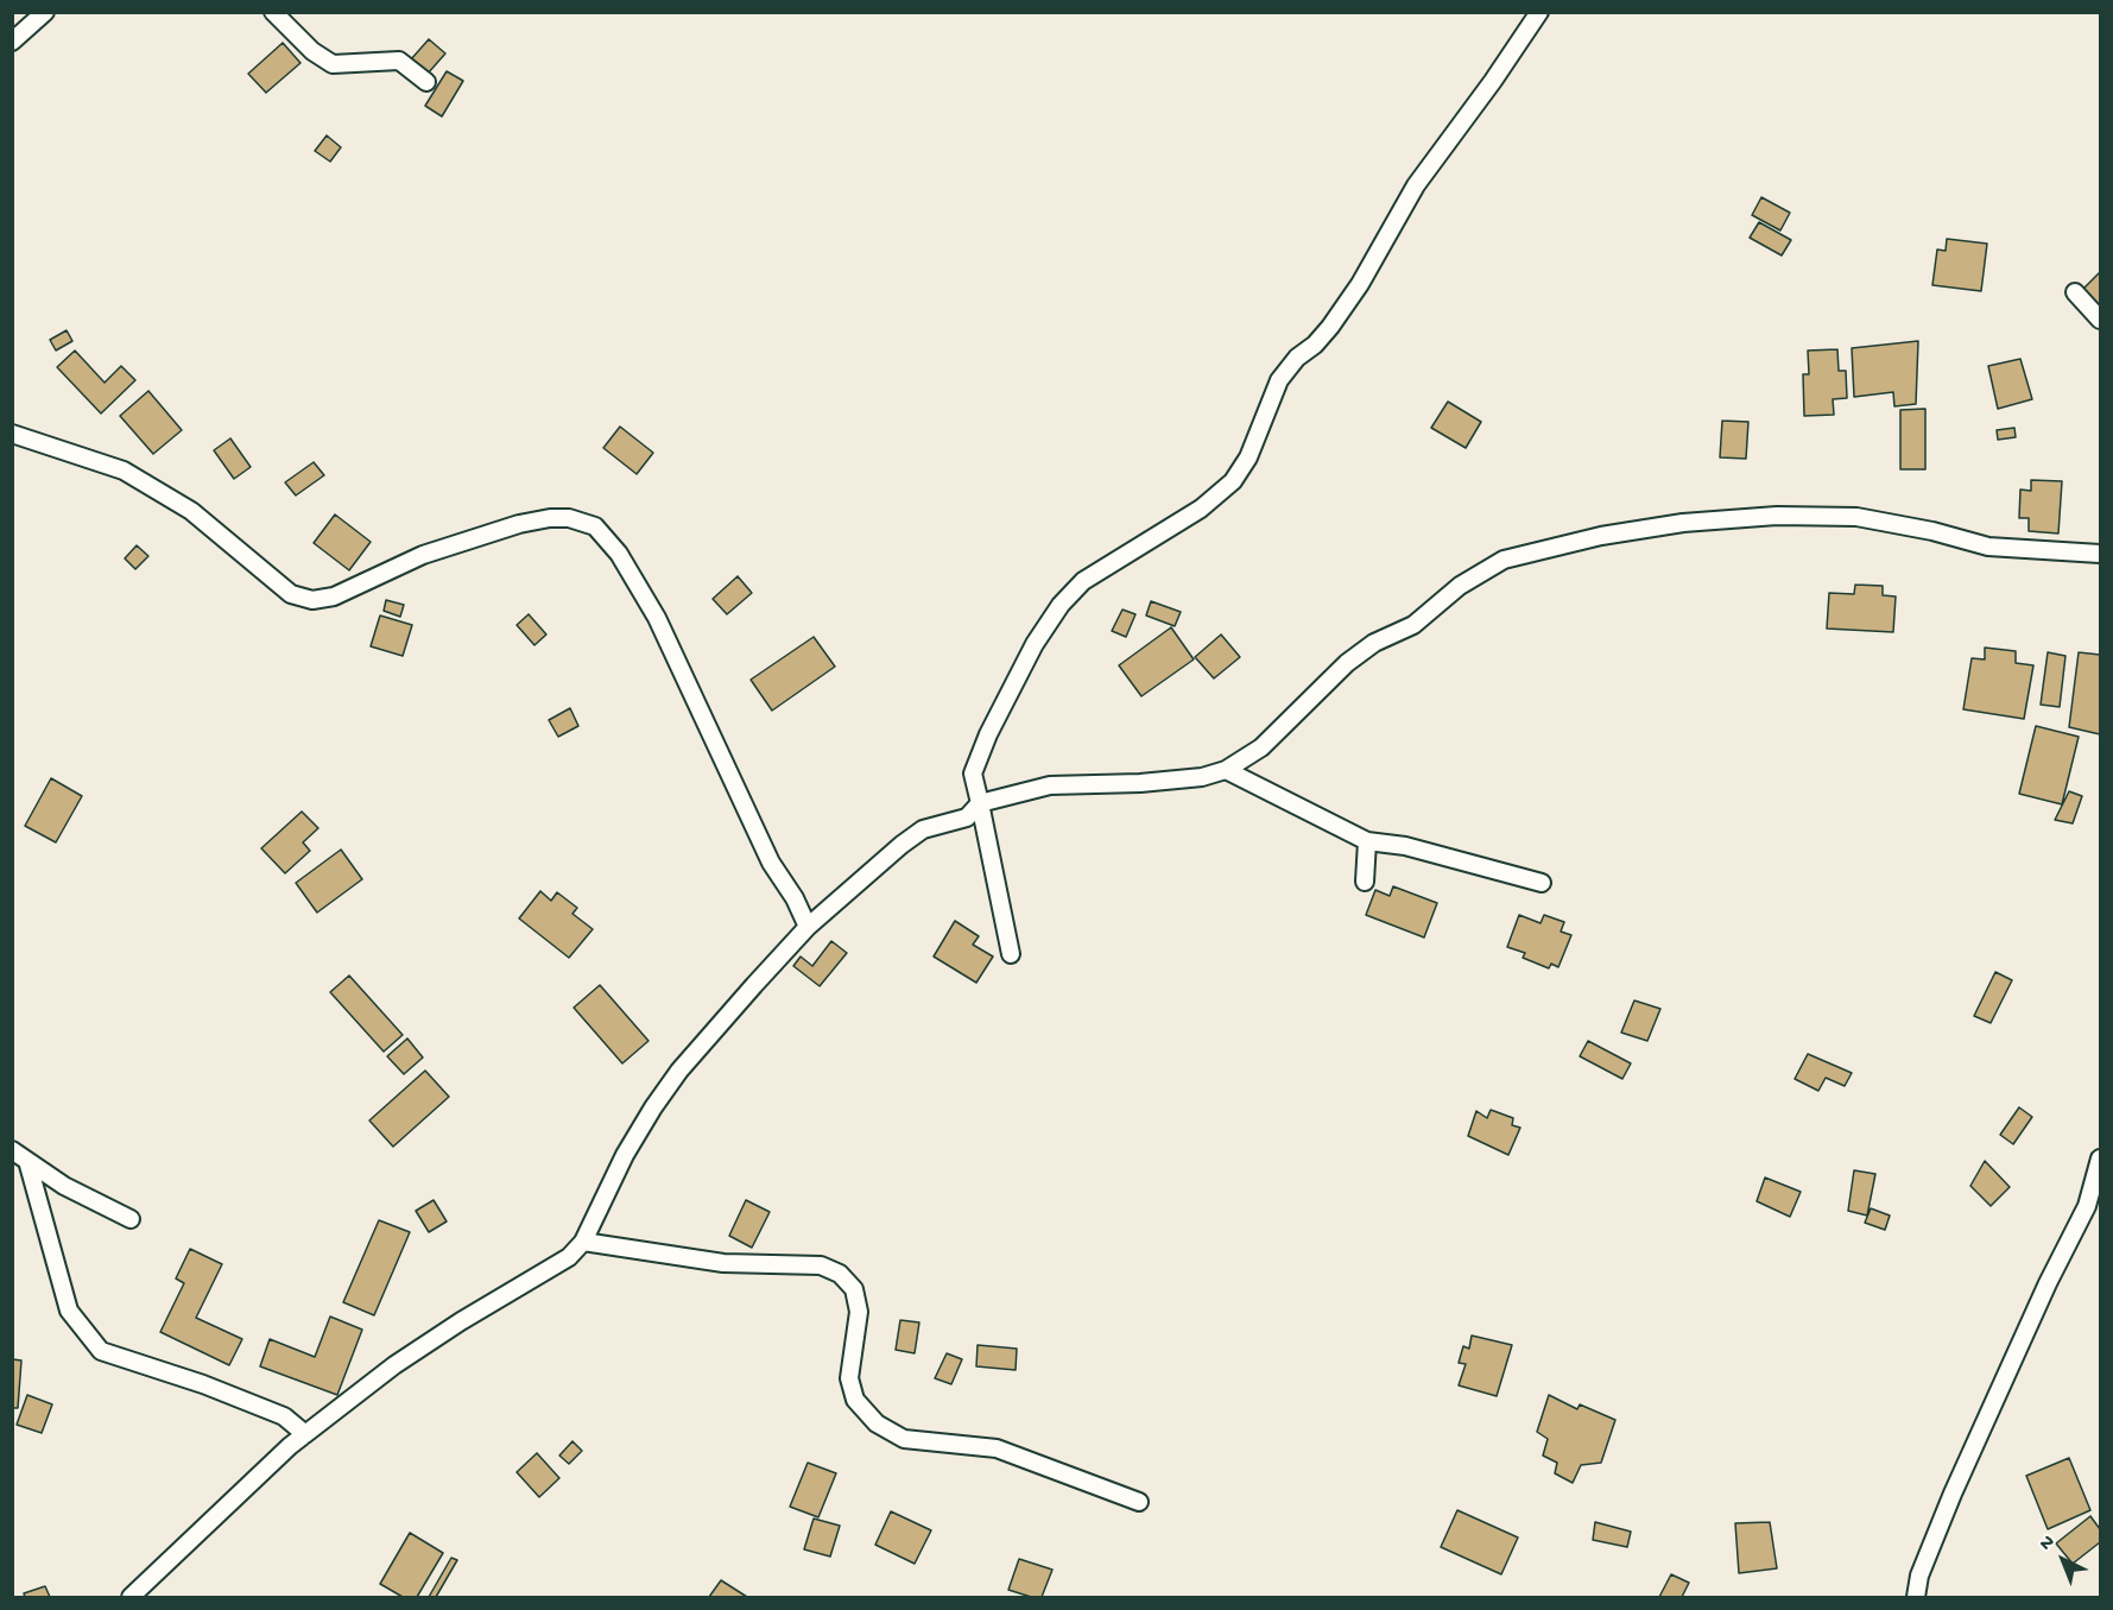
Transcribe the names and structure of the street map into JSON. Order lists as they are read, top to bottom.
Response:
{
  "north": "top left"
}
